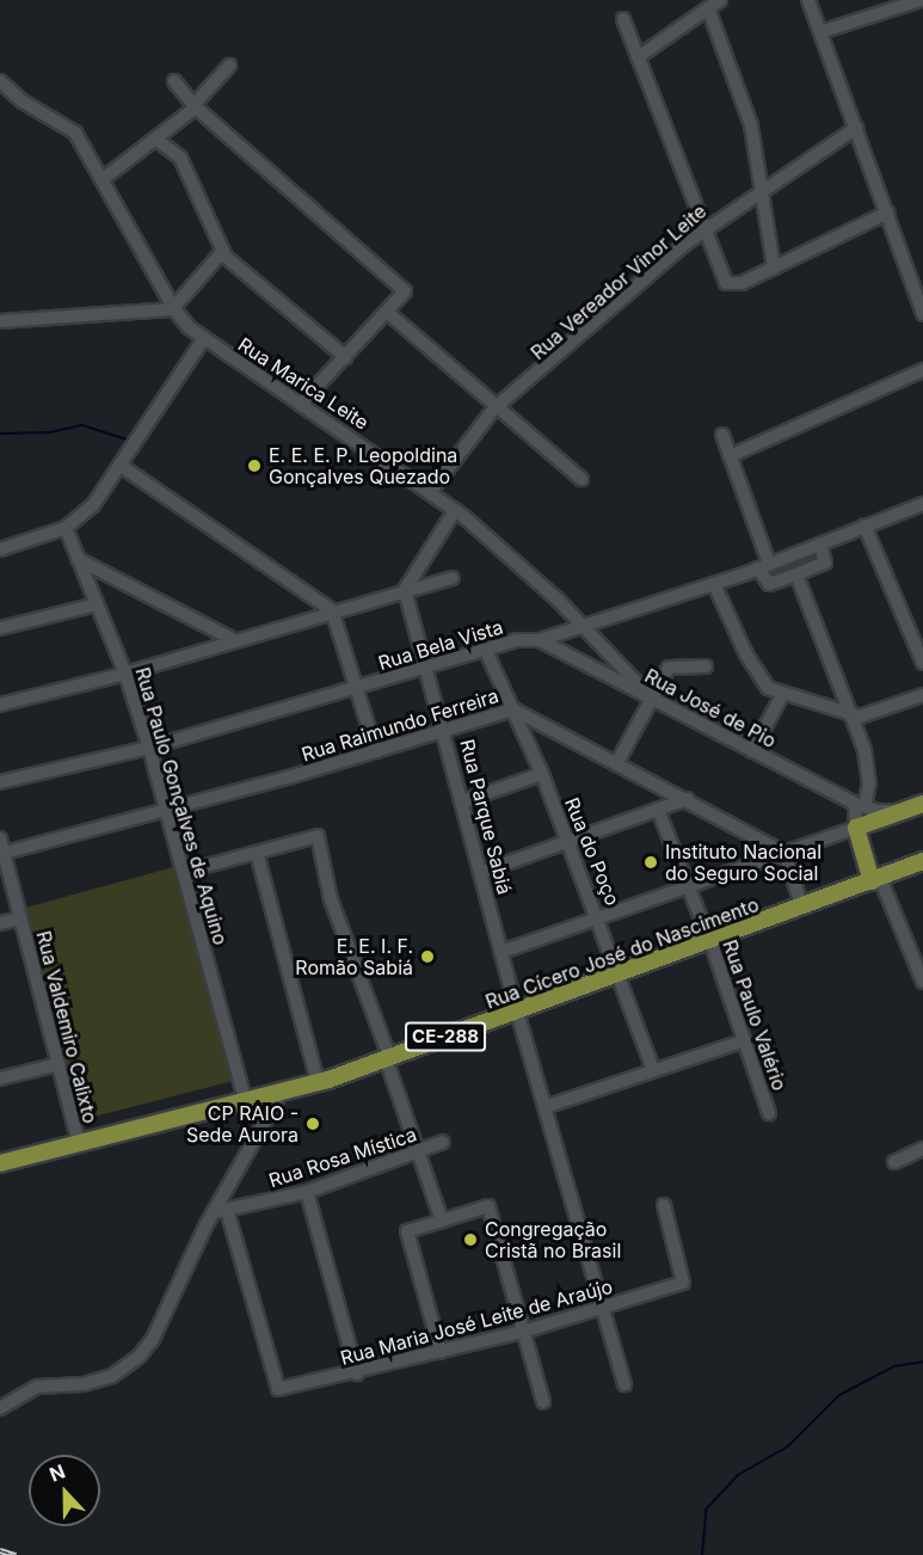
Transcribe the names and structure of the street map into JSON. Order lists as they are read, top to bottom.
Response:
{
  "streets": {
    "main road": ["Rua Cícero José do Nascimento", "CE-288"],
    "street": [
      "Rua Vereador Vinor Leite",
      "Rua Marica Leite",
      "Rua Bela Vista",
      "Rua José de Pio",
      "Rua Raimundo Ferreira",
      "Rua Paulo Gonçalves de Aquino",
      "Rua Parque Sabiá",
      "Rua do Poço",
      "Rua Paulo Valério",
      "Rua Valdemiro Calixto",
      "Rua Rosa Mística",
      "Rua Maria José Leite de Araújo"
    ]
  },
  "crossings": [
    ["Rua Vereador Vinor Leite", "Rua Marica Leite"],
    ["Rua Marica Leite", "Rua Bela Vista"],
    ["Rua Marica Leite", "Rua José de Pio"],
    ["Rua Bela Vista", "Rua José de Pio"],
    ["Rua Bela Vista", "Rua Paulo Gonçalves de Aquino"],
    ["Rua Bela Vista", "Rua Parque Sabiá"],
    ["Rua Bela Vista", "Rua do Poço"],
    ["Rua Raimundo Ferreira", "Rua Paulo Gonçalves de Aquino"],
    ["Rua Raimundo Ferreira", "Rua Parque Sabiá"],
    ["Rua Raimundo Ferreira", "Rua do Poço"],
    ["Rua Raimundo Ferreira", "Rua Valdemiro Calixto"],
    ["Rua Paulo Gonçalves de Aquino", "Rua Cícero José do Nascimento"],
    ["Rua Parque Sabiá", "Rua Cícero José do Nascimento"],
    ["Rua Parque Sabiá", "Rua Maria José Leite de Araújo"],
    ["Rua do Poço", "Rua Cícero José do Nascimento"],
    ["Rua Cícero José do Nascimento", "Rua Paulo Valério"],
    ["Rua Cícero José do Nascimento", "Rua Valdemiro Calixto"],
    ["Rua Rosa Mística", "Rua Maria José Leite de Araújo"]
  ],
  "places": [
    "E. E. E. P. Leopoldina Gonçalves Quezado",
    "Instituto Nacional do Seguro Social",
    "E. E. I. F. Romão Sabiá",
    "CP RAIO - Sede Aurora",
    "Congregação Cristã no Brasil"
  ],
  "north": "top"
}
